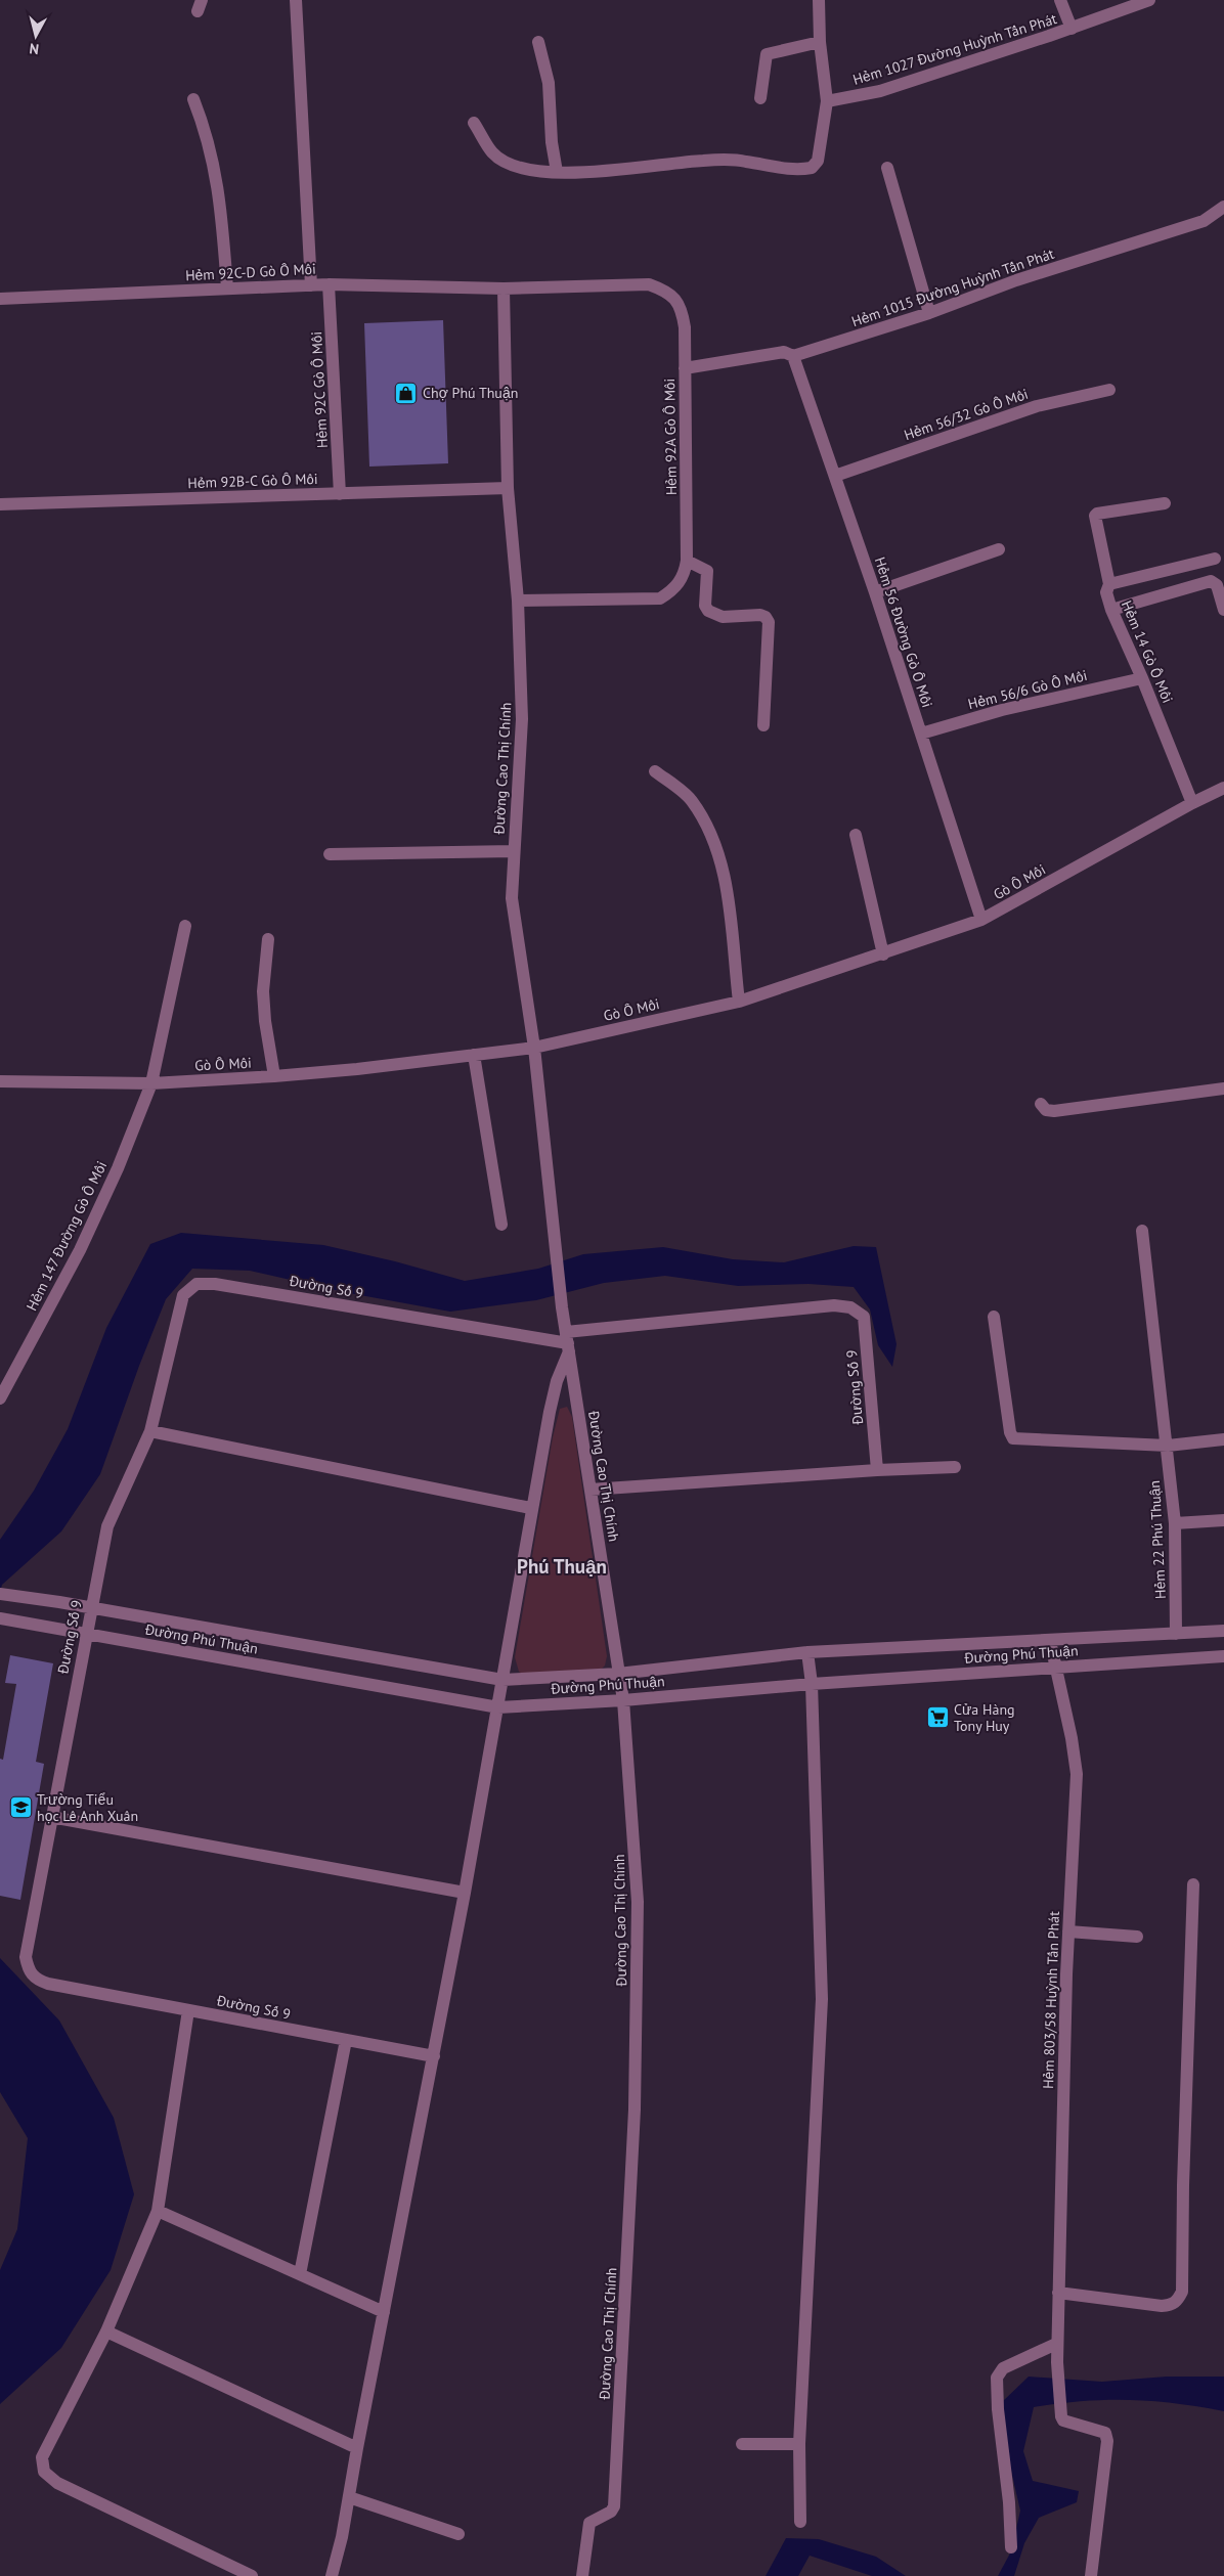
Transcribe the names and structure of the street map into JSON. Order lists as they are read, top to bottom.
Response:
{
  "streets": {
    "street": [
      "Hẻm 1027 Đường Huỳnh Tấn Phát",
      "Hẻm 92C-D Gò Ô Môi",
      "Hẻm 1015 Đường Huỳnh Tấn Phát",
      "Hẻm 92C Gò Ô Môi",
      "Hẻm 56/32 Gò Ô Môi",
      "Hẻm 92A Gò Ô Môi",
      "Hẻm 92B-C Gò Ô Môi",
      "Hẻm 56 Đường Gò Ô Môi",
      "Hẻm 14 Gò Ô Môi",
      "Hẻm 56/6 Gò Ô Môi",
      "Đường Cao Thị Chính",
      "Gò Ô Môi",
      "Hẻm 147 Đường Gò Ô Môi",
      "Đường Số 9",
      "Hẻm 22 Phú Thuận",
      "Đường Phú Thuận",
      "Hẻm 803/58 Huỳnh Tấn Phát"
    ]
  },
  "crossings": [
    ["Hẻm 92C-D Gò Ô Môi", "Hẻm 92C Gò Ô Môi"],
    ["Hẻm 92C-D Gò Ô Môi", "Hẻm 92A Gò Ô Môi"],
    ["Hẻm 92C-D Gò Ô Môi", "Đường Cao Thị Chính"],
    ["Hẻm 1015 Đường Huỳnh Tấn Phát", "Hẻm 92A Gò Ô Môi"],
    ["Hẻm 1015 Đường Huỳnh Tấn Phát", "Hẻm 56 Đường Gò Ô Môi"],
    ["Hẻm 92C Gò Ô Môi", "Hẻm 92B-C Gò Ô Môi"],
    ["Hẻm 56/32 Gò Ô Môi", "Hẻm 56 Đường Gò Ô Môi"],
    ["Hẻm 92A Gò Ô Môi", "Đường Cao Thị Chính"],
    ["Hẻm 92B-C Gò Ô Môi", "Đường Cao Thị Chính"],
    ["Hẻm 56 Đường Gò Ô Môi", "Hẻm 56/6 Gò Ô Môi"],
    ["Hẻm 56 Đường Gò Ô Môi", "Gò Ô Môi"],
    ["Hẻm 14 Gò Ô Môi", "Hẻm 56/6 Gò Ô Môi"],
    ["Hẻm 14 Gò Ô Môi", "Gò Ô Môi"],
    ["Đường Cao Thị Chính", "Gò Ô Môi"],
    ["Đường Cao Thị Chính", "Đường Số 9"],
    ["Đường Cao Thị Chính", "Đường Phú Thuận"],
    ["Gò Ô Môi", "Hẻm 147 Đường Gò Ô Môi"],
    ["Đường Số 9", "Đường Phú Thuận"],
    ["Hẻm 22 Phú Thuận", "Đường Phú Thuận"],
    ["Đường Phú Thuận", "Hẻm 803/58 Huỳnh Tấn Phát"]
  ],
  "districts": ["Phú Thuận"],
  "places": {
    "shop": ["Chợ Phú Thuận"],
    "supermarket": ["Cửa Hàng Tony Huy"],
    "school or university": ["Trường Tiểu học Lê Anh Xuân"]
  },
  "north": "bottom"
}
